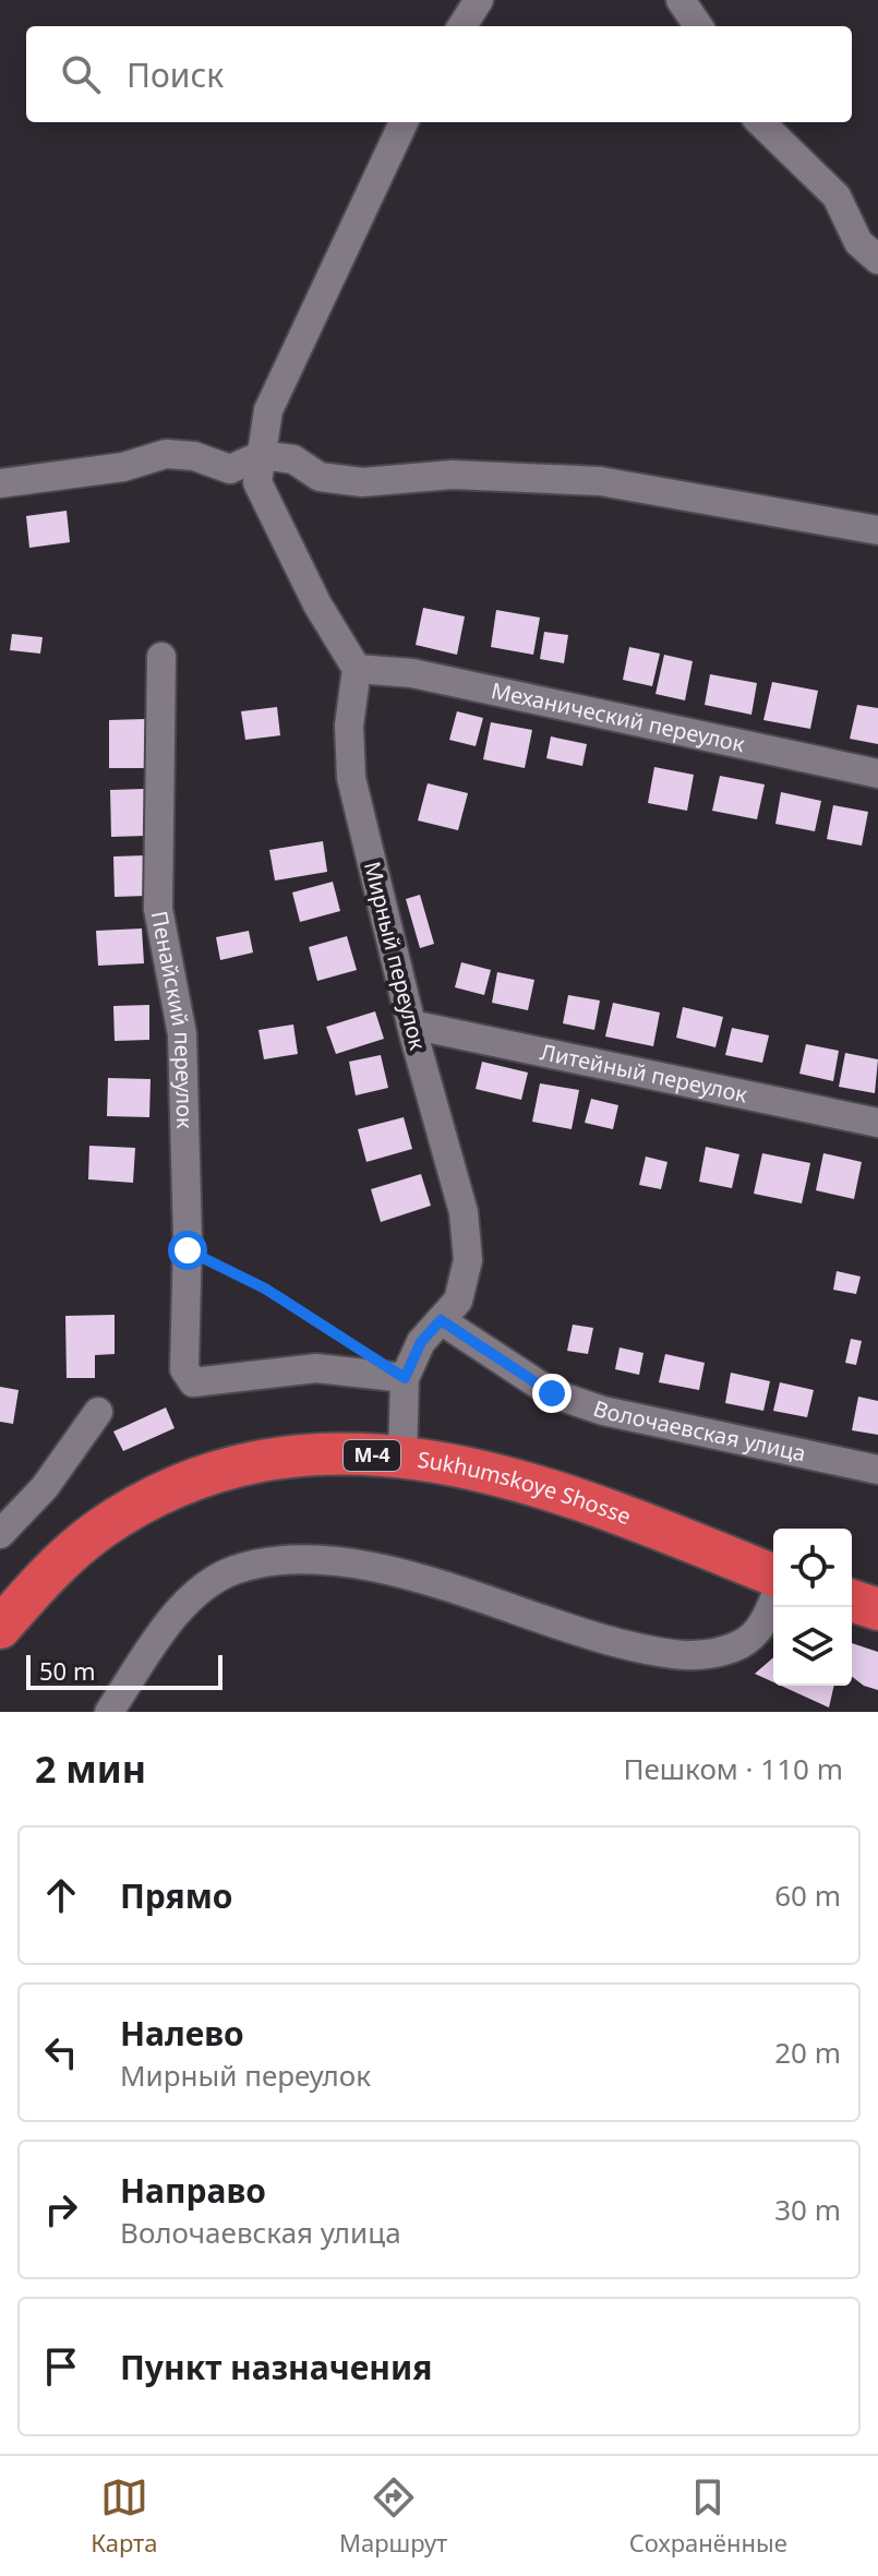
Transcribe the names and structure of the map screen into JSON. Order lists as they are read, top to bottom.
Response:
{
  "streets": {
    "highway": ["М-4", "Sukhumskoye Shosse"],
    "street": [
      "Механический переулок",
      "Мирный переулок",
      "Пенайский переулок",
      "Литейный переулок",
      "Волочаевская улица"
    ]
  },
  "crossings": [
    ["Механический переулок", "Мирный переулок"],
    ["Мирный переулок", "Пенайский переулок"],
    ["Мирный переулок", "Литейный переулок"],
    ["Мирный переулок", "Волочаевская улица"],
    ["Мирный переулок", "Sukhumskoye Shosse"]
  ],
  "scale_bar": "50 m",
  "page": {
    "search": "Поиск",
    "scale": "50 m",
    "heading": ["2 мин", "Пешком · 110 m"],
    "list": [
      ["Прямо", "60 m"],
      ["Налево", "Мирный переулок", "20 m"],
      ["Направо", "Волочаевская улица", "30 m"],
      "Пункт назначения"
    ],
    "nav": ["Карта", "Маршрут", "Сохранённые"]
  }
}
